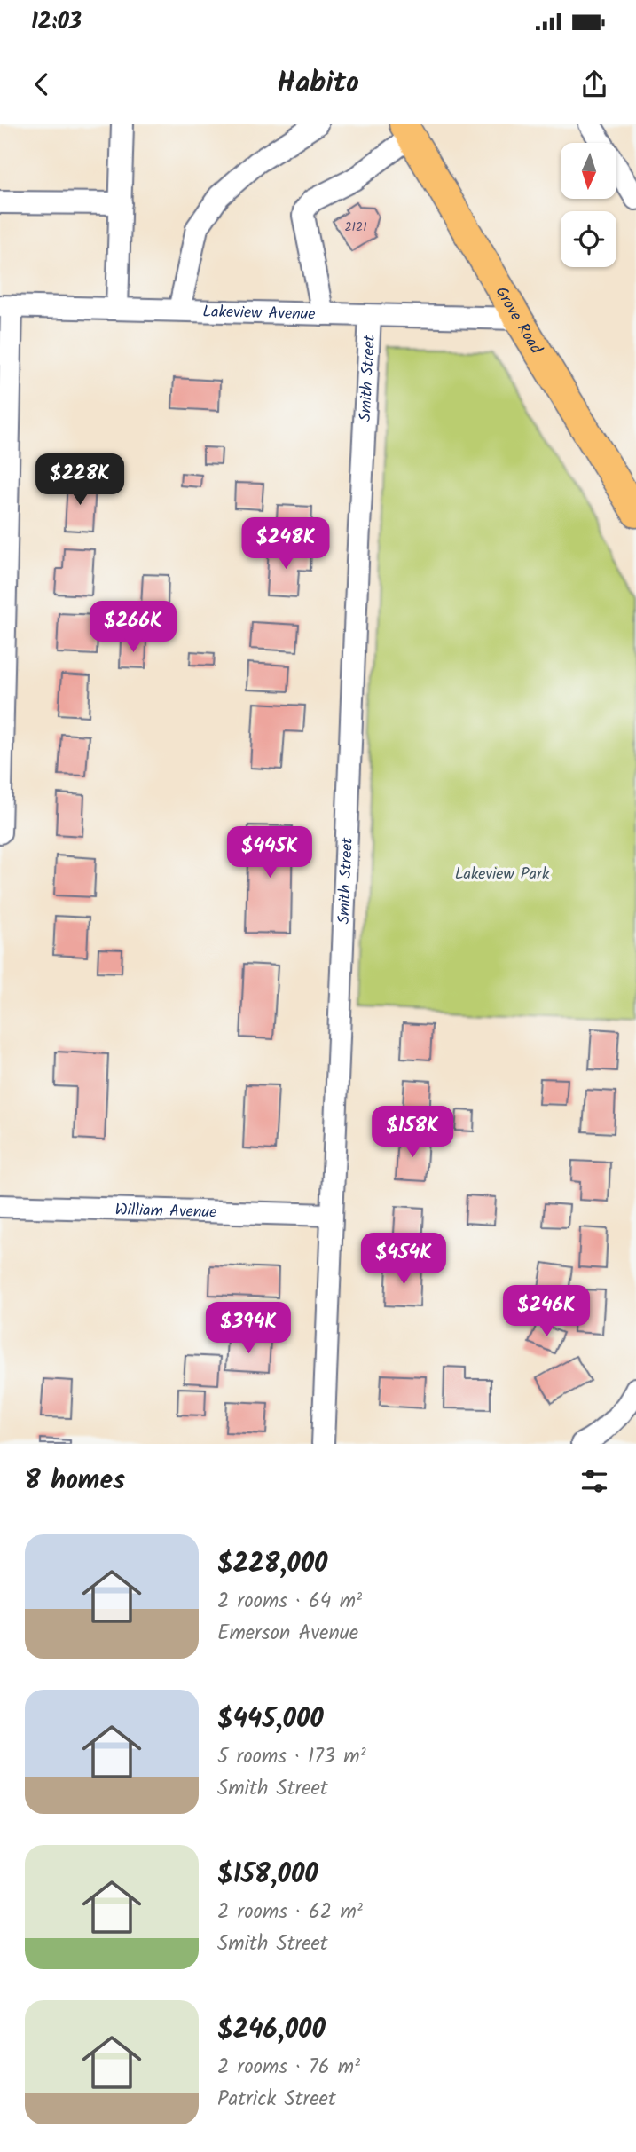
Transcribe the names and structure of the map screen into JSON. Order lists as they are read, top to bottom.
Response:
{
  "streets": {
    "main road": ["Grove Road"],
    "street": ["Lakeview Avenue", "Smith Street", "William Avenue"]
  },
  "crossings": [
    ["Lakeview Avenue", "Grove Road"],
    ["Lakeview Avenue", "Smith Street"],
    ["Smith Street", "William Avenue"]
  ],
  "parks": ["Lakeview Park"],
  "house_numbers": ["2121"],
  "north": "bottom",
  "page": {
    "status": "12:03",
    "header": "Habito",
    "price": [
      "$228K",
      "$248K",
      "$266K",
      "$445K",
      "$158K",
      "$454K",
      "$246K",
      "$394K"
    ],
    "heading": "8 homes",
    "list": [
      {
        "name": "$228,000",
        "note": "2 rooms · 64 m² · Emerson Avenue"
      },
      {
        "name": "$445,000",
        "note": "5 rooms · 173 m² · Smith Street"
      },
      {
        "name": "$158,000",
        "note": "2 rooms · 62 m² · Smith Street"
      },
      {
        "name": "$246,000",
        "note": "2 rooms · 76 m² · Patrick Street"
      }
    ]
  }
}
